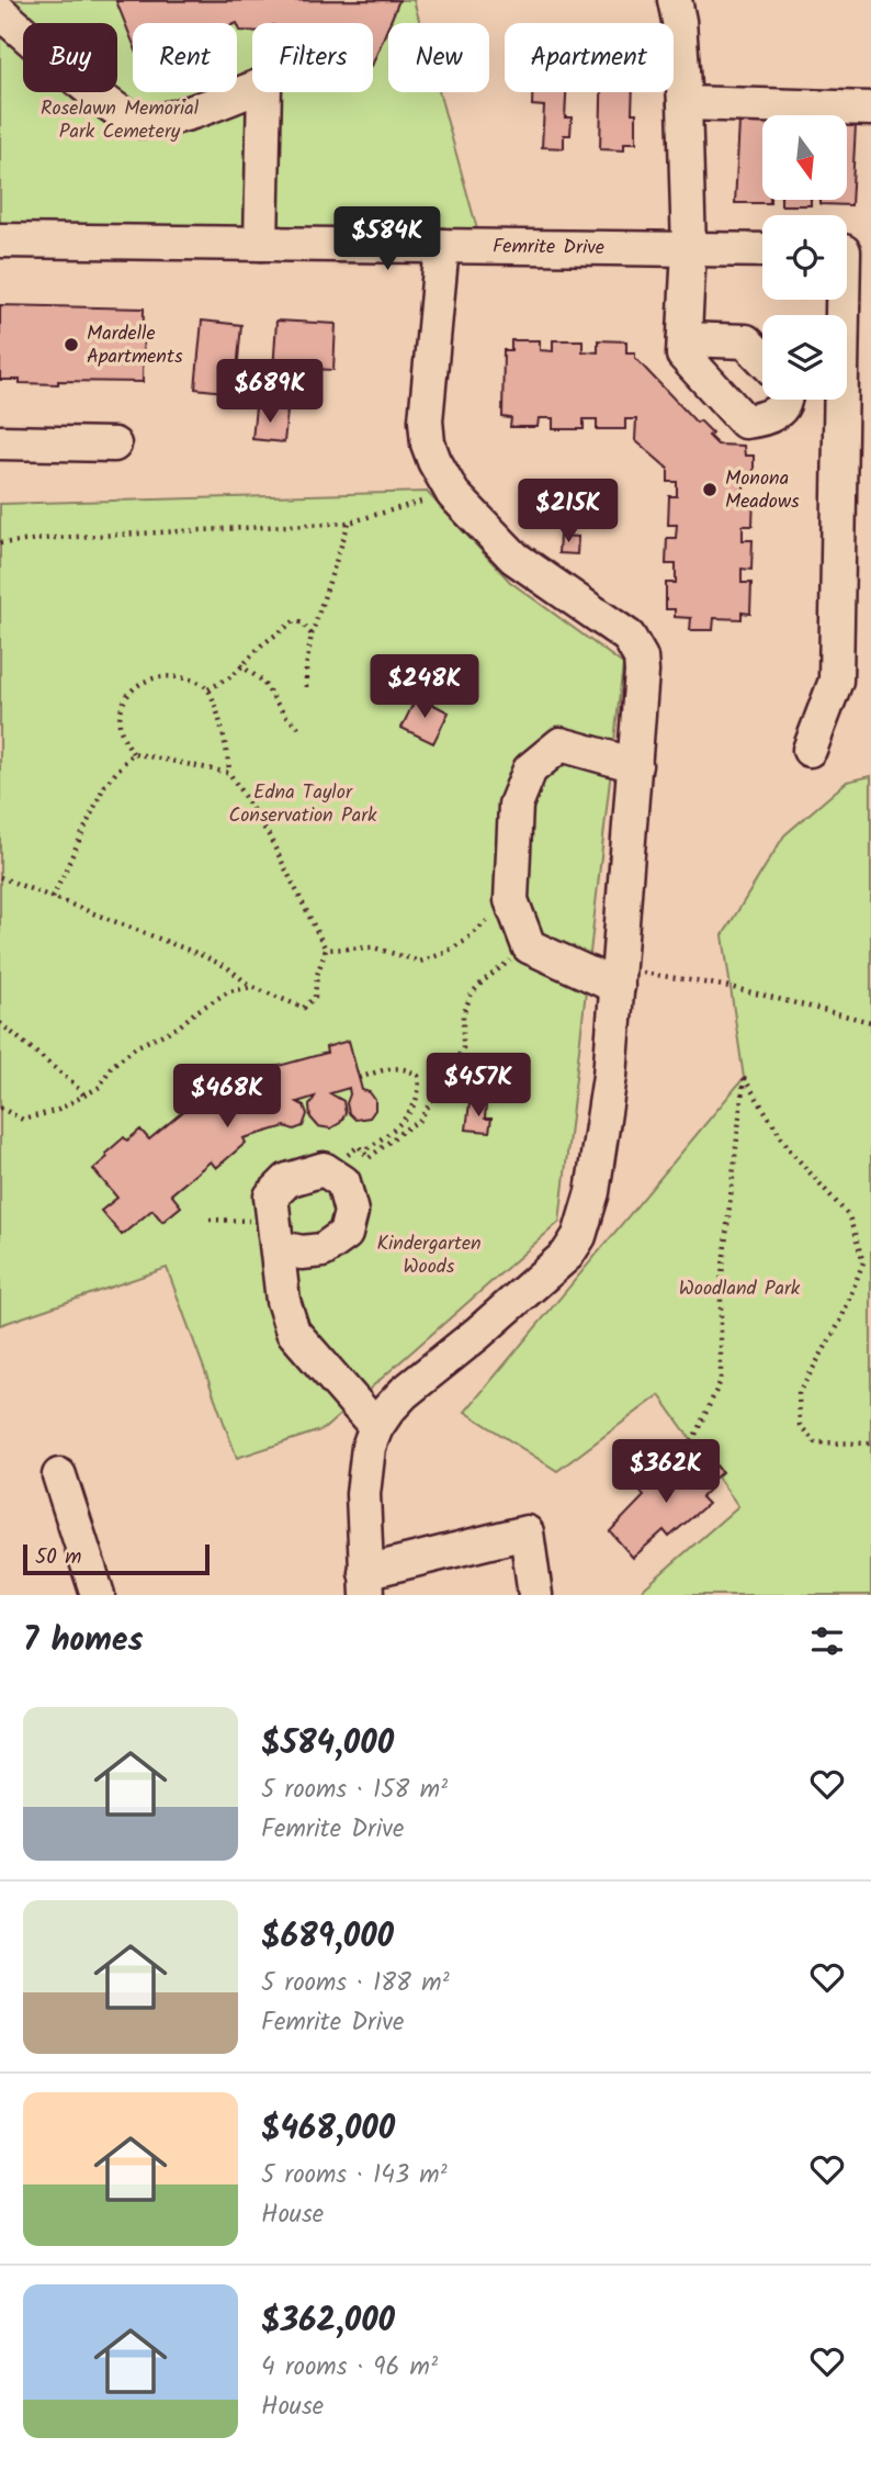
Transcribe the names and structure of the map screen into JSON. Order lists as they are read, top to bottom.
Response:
{
  "streets": {
    "street": ["Femrite Drive"]
  },
  "parks": [
    "Roselawn Memorial Park Cemetery",
    "Edna Taylor Conservation Park",
    "Kindergarten Woods",
    "Woodland Park"
  ],
  "places": ["Mardelle Apartments", "Monona Meadows"],
  "scale_bar": "50 m",
  "north": "bottom",
  "page": {
    "chip": [
      "Buy",
      "Rent",
      "Filters",
      "New",
      "Apartment"
    ],
    "price": [
      "$584K",
      "$689K",
      "$215K",
      "$248K",
      "$457K",
      "$468K",
      "$362K"
    ],
    "scale": "50 m",
    "heading": "7 homes",
    "list": [
      {
        "name": "$584,000",
        "note": "5 rooms · 158 m² · Femrite Drive"
      },
      {
        "name": "$689,000",
        "note": "5 rooms · 188 m² · Femrite Drive"
      },
      {
        "name": "$468,000",
        "note": "5 rooms · 143 m² · House"
      },
      {
        "name": "$362,000",
        "note": "4 rooms · 96 m² · House"
      }
    ]
  }
}
